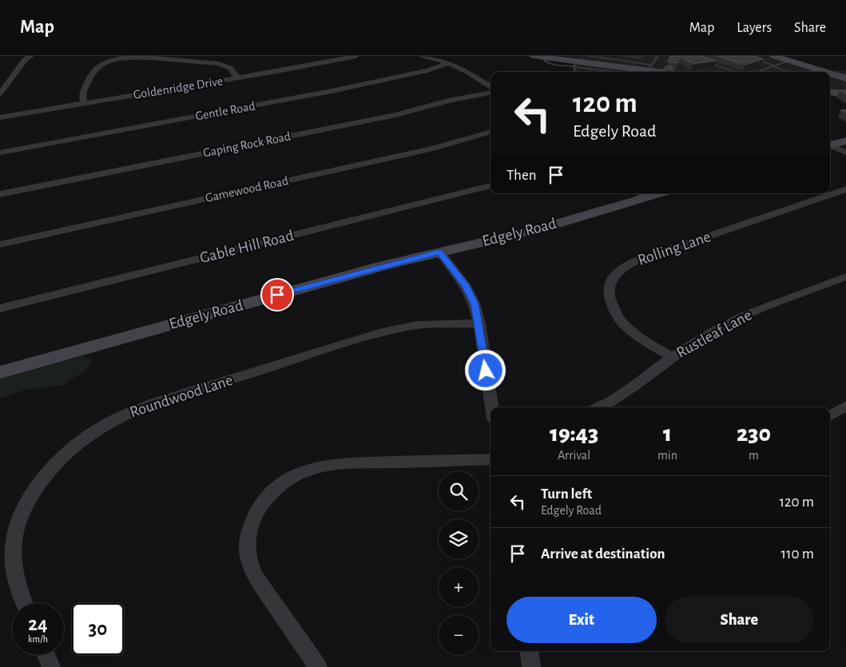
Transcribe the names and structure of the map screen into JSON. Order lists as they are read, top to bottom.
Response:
{
  "streets": {
    "main road": ["Edgely Road"],
    "street": [
      "Goldenridge Drive",
      "Gentle Road",
      "Gaping Rock Road",
      "Gamewood Road",
      "Gable Hill Road",
      "Rolling Lane",
      "Rustleaf Lane",
      "Roundwood Lane"
    ]
  },
  "crossings": [
    ["Rolling Lane", "Rustleaf Lane"]
  ],
  "page": {
    "header": "Map",
    "nav": ["Map", "Layers", "Share"],
    "turn": ["120 m", "Edgely Road"],
    "then": "Then",
    "eta": [
      "19:43",
      "Arrival",
      "1",
      "min",
      "230",
      "m"
    ],
    "map_buttons": ["+", "−"],
    "list": [
      {
        "name": "Turn left",
        "note": "Edgely Road",
        "value": "120 m"
      },
      {
        "name": "Arrive at destination",
        "value": "110 m"
      }
    ],
    "buttons": ["Exit", "Share"],
    "speed": "24 km/h",
    "limit": "30"
  }
}
